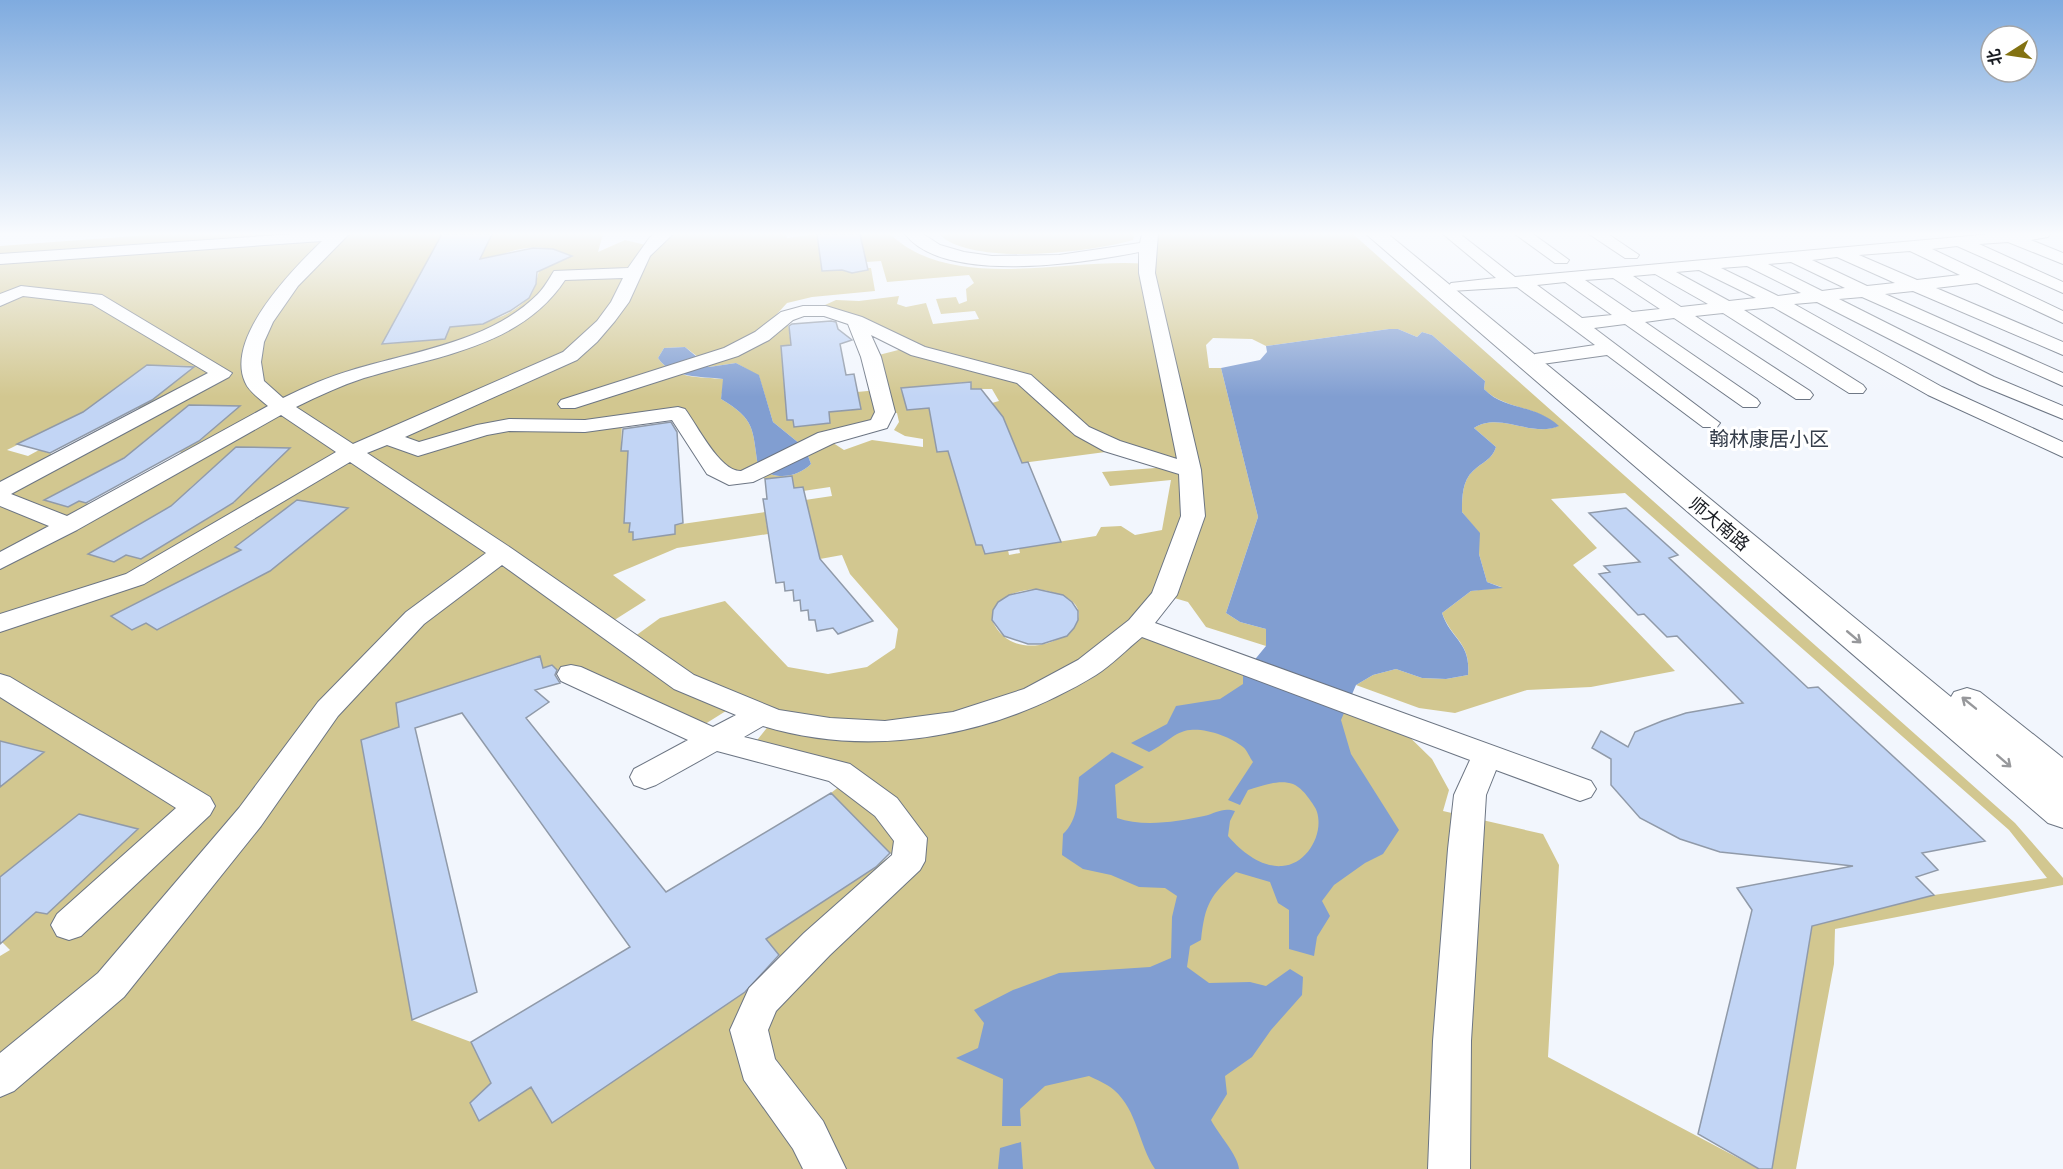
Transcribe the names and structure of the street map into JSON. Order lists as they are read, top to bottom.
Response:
{
  "streets": {
    "main road": ["师大南路"]
  },
  "districts": ["翰林康居小区"],
  "north": "left"
}
